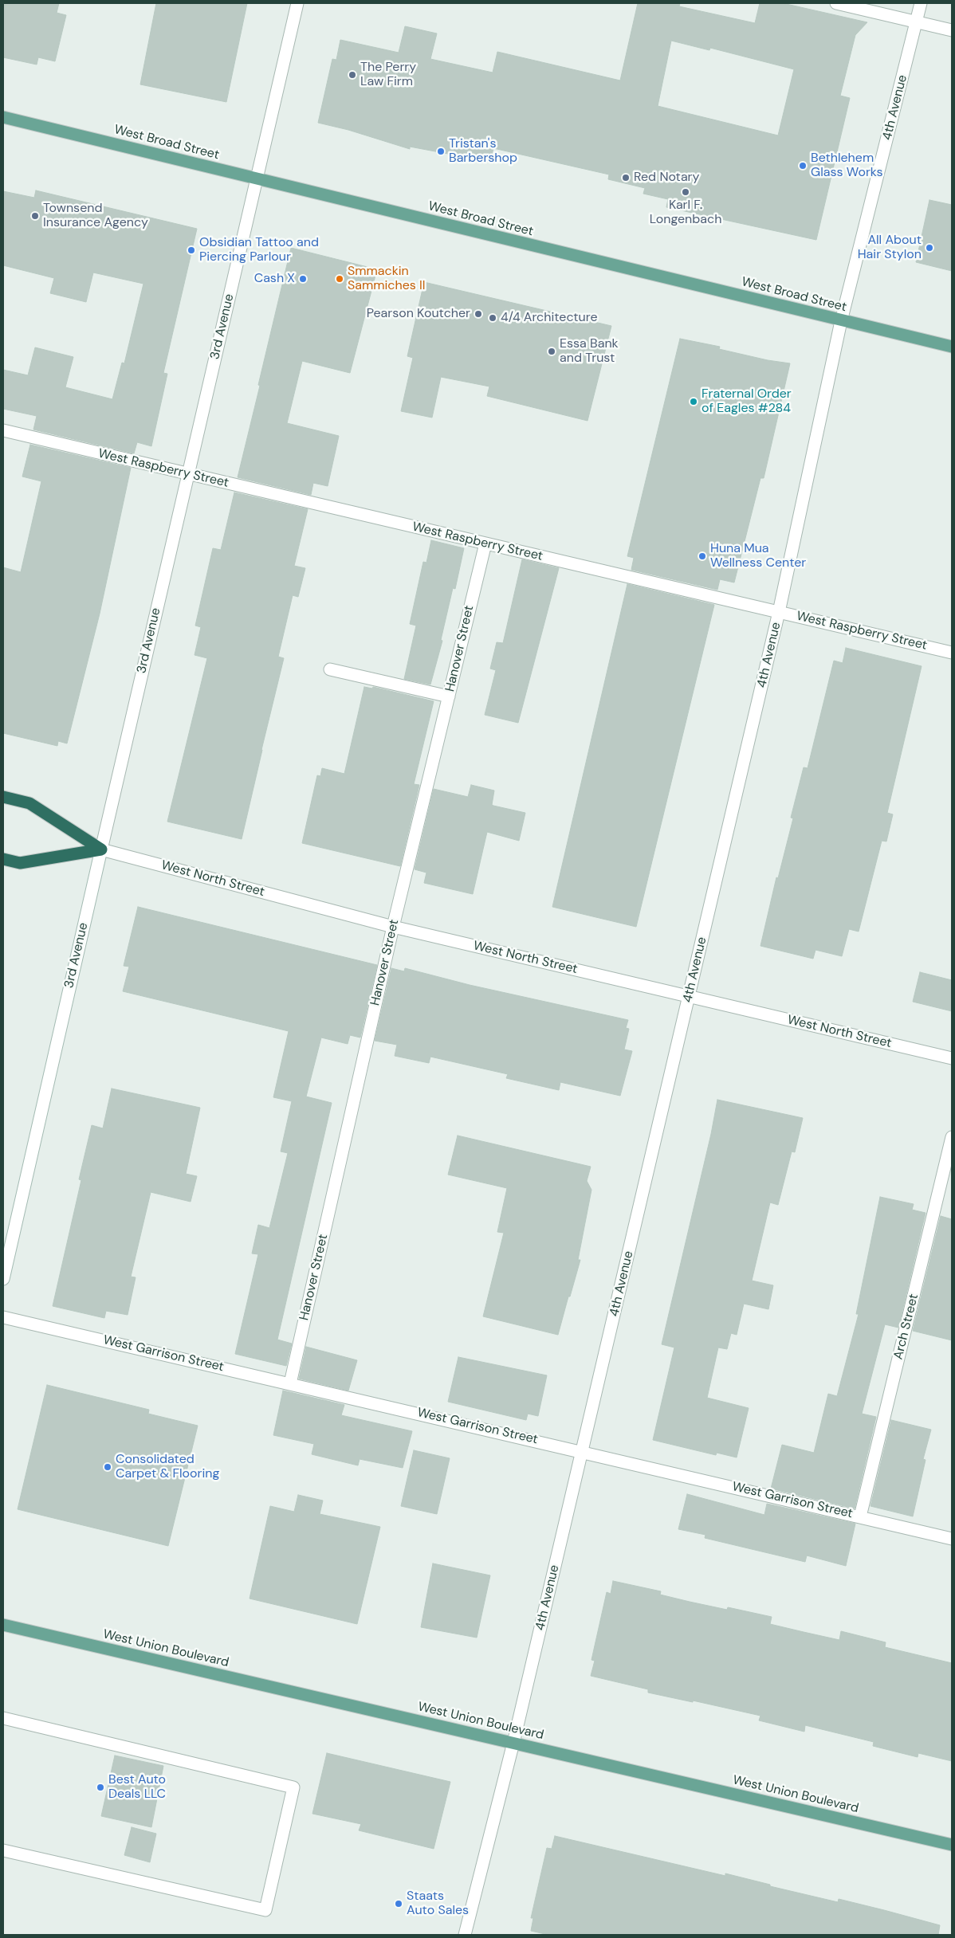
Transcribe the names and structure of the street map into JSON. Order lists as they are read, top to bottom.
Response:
{
  "streets": {
    "main road": ["West Broad Street", "West Union Boulevard"],
    "street": [
      "4th Avenue",
      "3rd Avenue",
      "West Raspberry Street",
      "Hanover Street",
      "West North Street",
      "Arch Street",
      "West Garrison Street"
    ]
  },
  "crossings": [
    ["4th Avenue", "West Broad Street"],
    ["4th Avenue", "West Raspberry Street"],
    ["4th Avenue", "West North Street"],
    ["4th Avenue", "West Garrison Street"],
    ["4th Avenue", "West Union Boulevard"],
    ["West Broad Street", "3rd Avenue"],
    ["3rd Avenue", "West Raspberry Street"],
    ["3rd Avenue", "West North Street"],
    ["West Raspberry Street", "Hanover Street"],
    ["Hanover Street", "West North Street"],
    ["Hanover Street", "West Garrison Street"],
    ["Arch Street", "West Garrison Street"]
  ],
  "places": [
    "The Perry Law Firm",
    "Tristan's Barbershop",
    "Bethlehem Glass Works",
    "Red Notary",
    "Karl F. Longenbach",
    "Townsend Insurance Agency",
    "All About Hair Stylon",
    "Obsidian Tattoo and Piercing Parlour",
    "Cash X",
    "Smmackin Sammiches II",
    "Pearson Koutcher",
    "4/4 Architecture",
    "Essa Bank and Trust",
    "Fraternal Order of Eagles #284",
    "Huna Mua Wellness Center",
    "Consolidated Carpet & Flooring",
    "Best Auto Deals LLC",
    "Staats Auto Sales"
  ]
}
